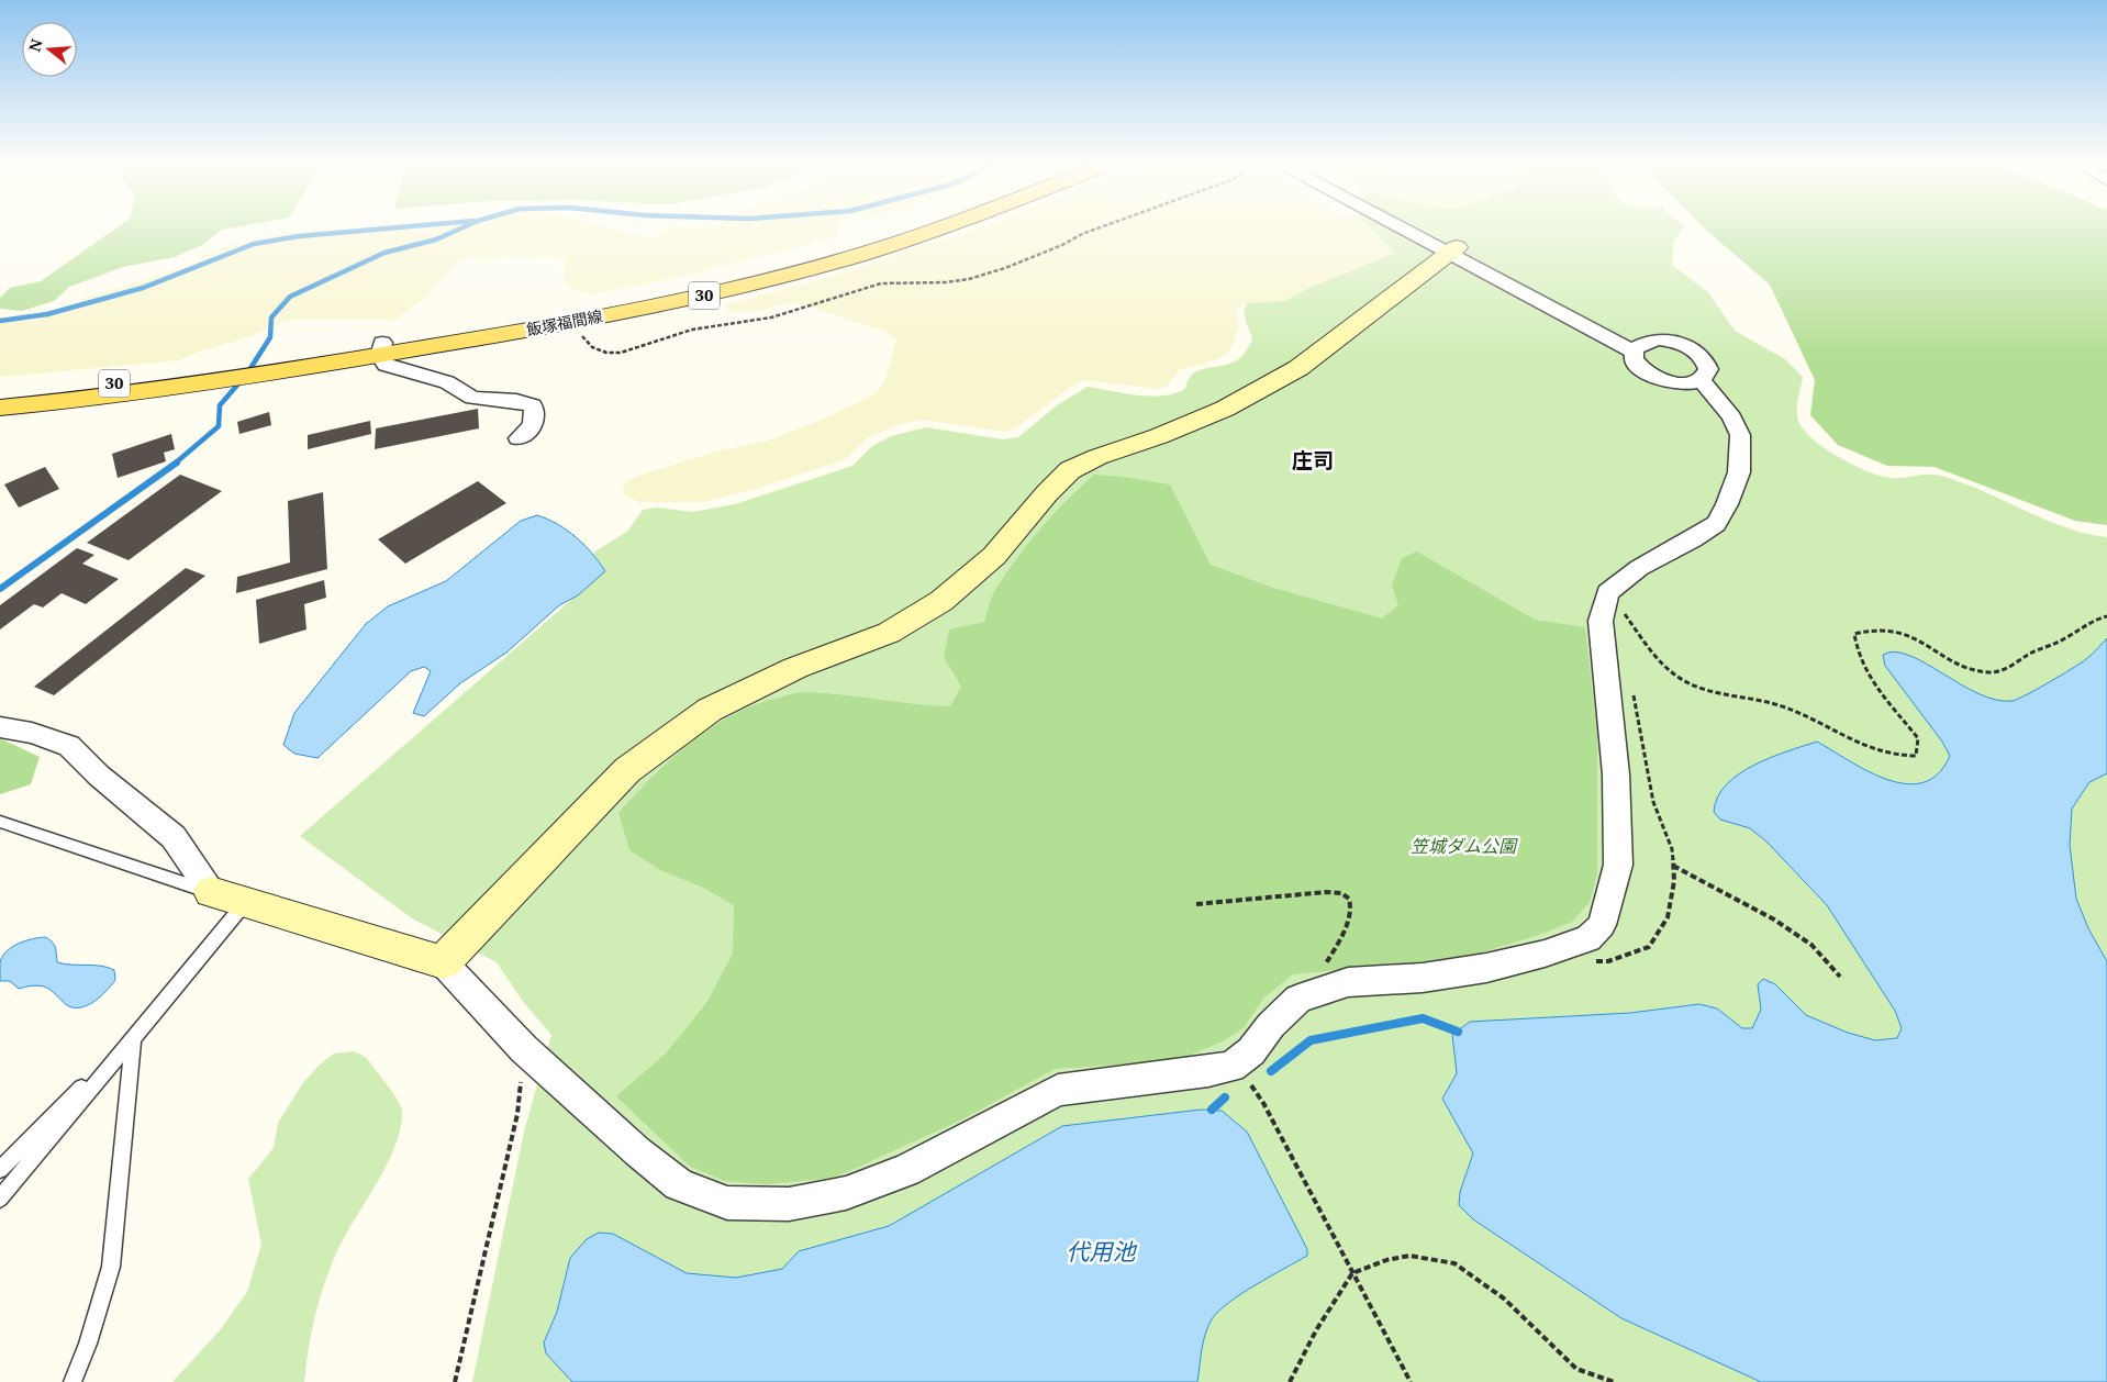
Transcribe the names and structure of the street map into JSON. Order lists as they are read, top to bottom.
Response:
{
  "streets": {
    "main road": ["30", "飯塚福間線"]
  },
  "districts": ["庄司"],
  "water": ["代用池"],
  "parks": ["笠城ダム公園"],
  "north": "left"
}
